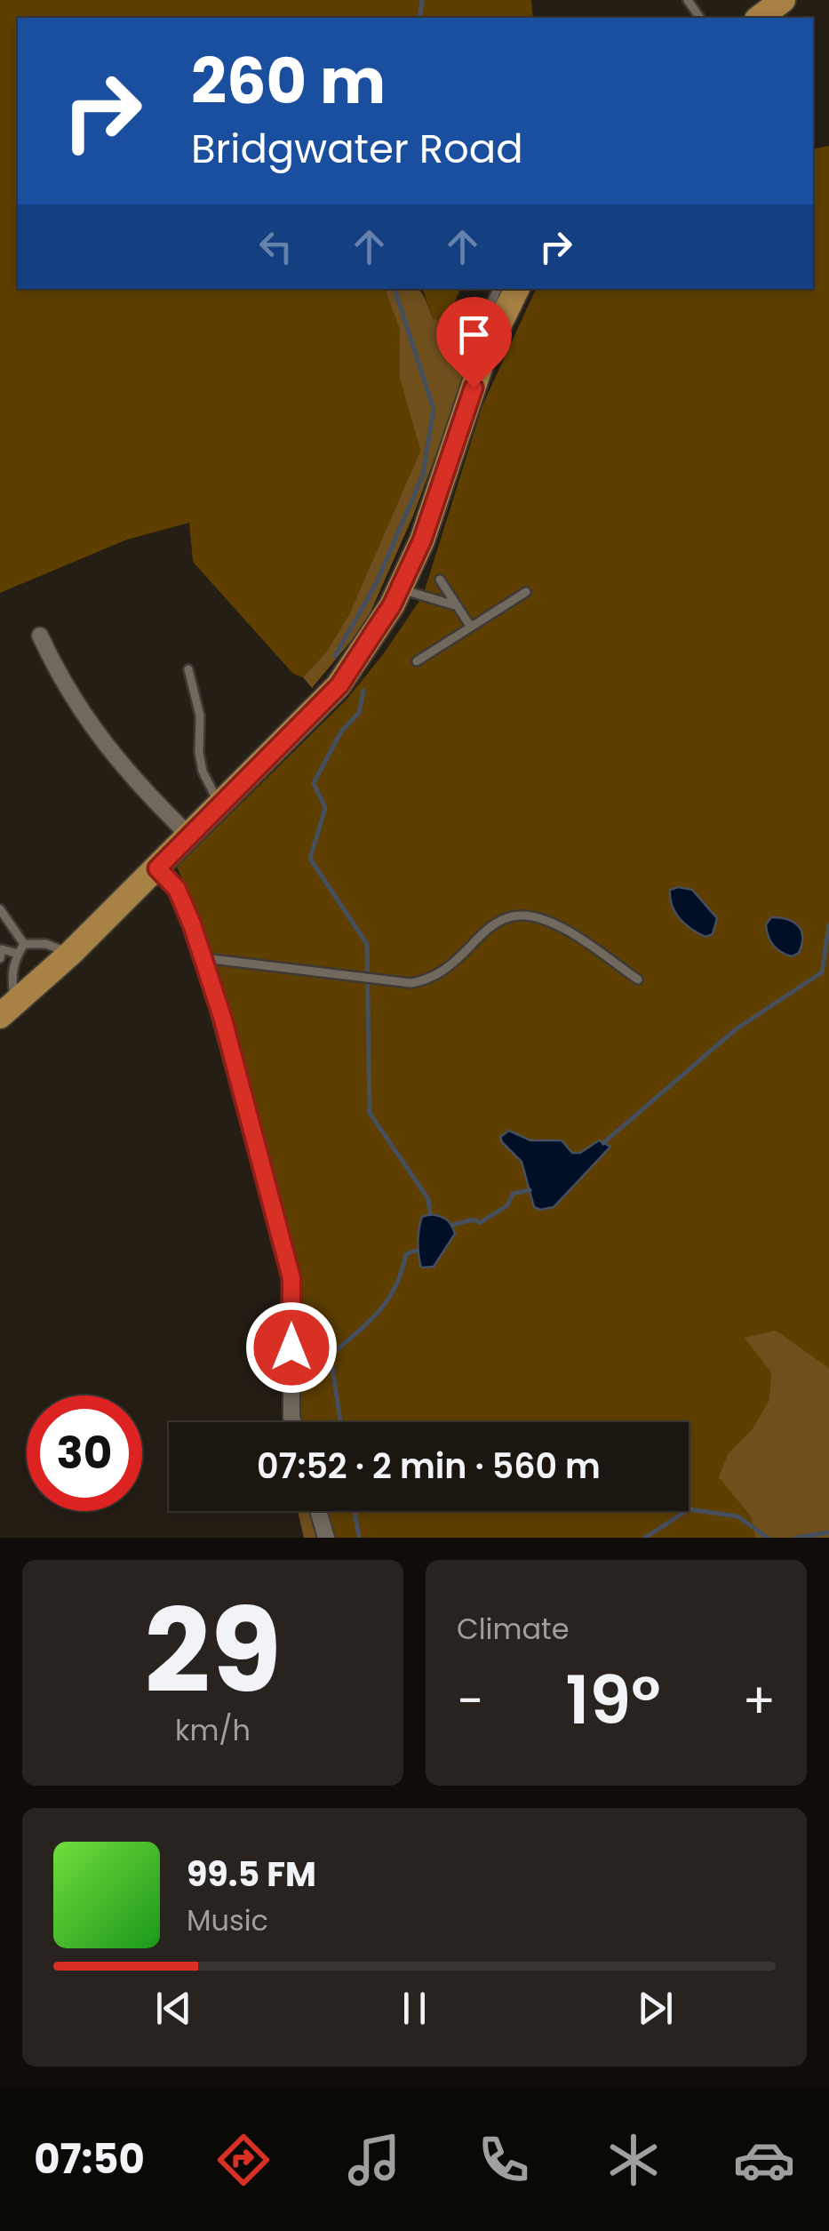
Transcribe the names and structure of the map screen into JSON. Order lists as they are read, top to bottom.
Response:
{
  "page": {
    "turn": ["260 m", "Bridgwater Road"],
    "limit": "30",
    "trip": "07:52 · 2 min · 560 m",
    "tile": [
      ["29", "km/h"],
      "Climate"
    ],
    "heat": ["−", "19°", "+"],
    "song": ["99.5 FM", "Music"],
    "tabs": "07:50"
  }
}
